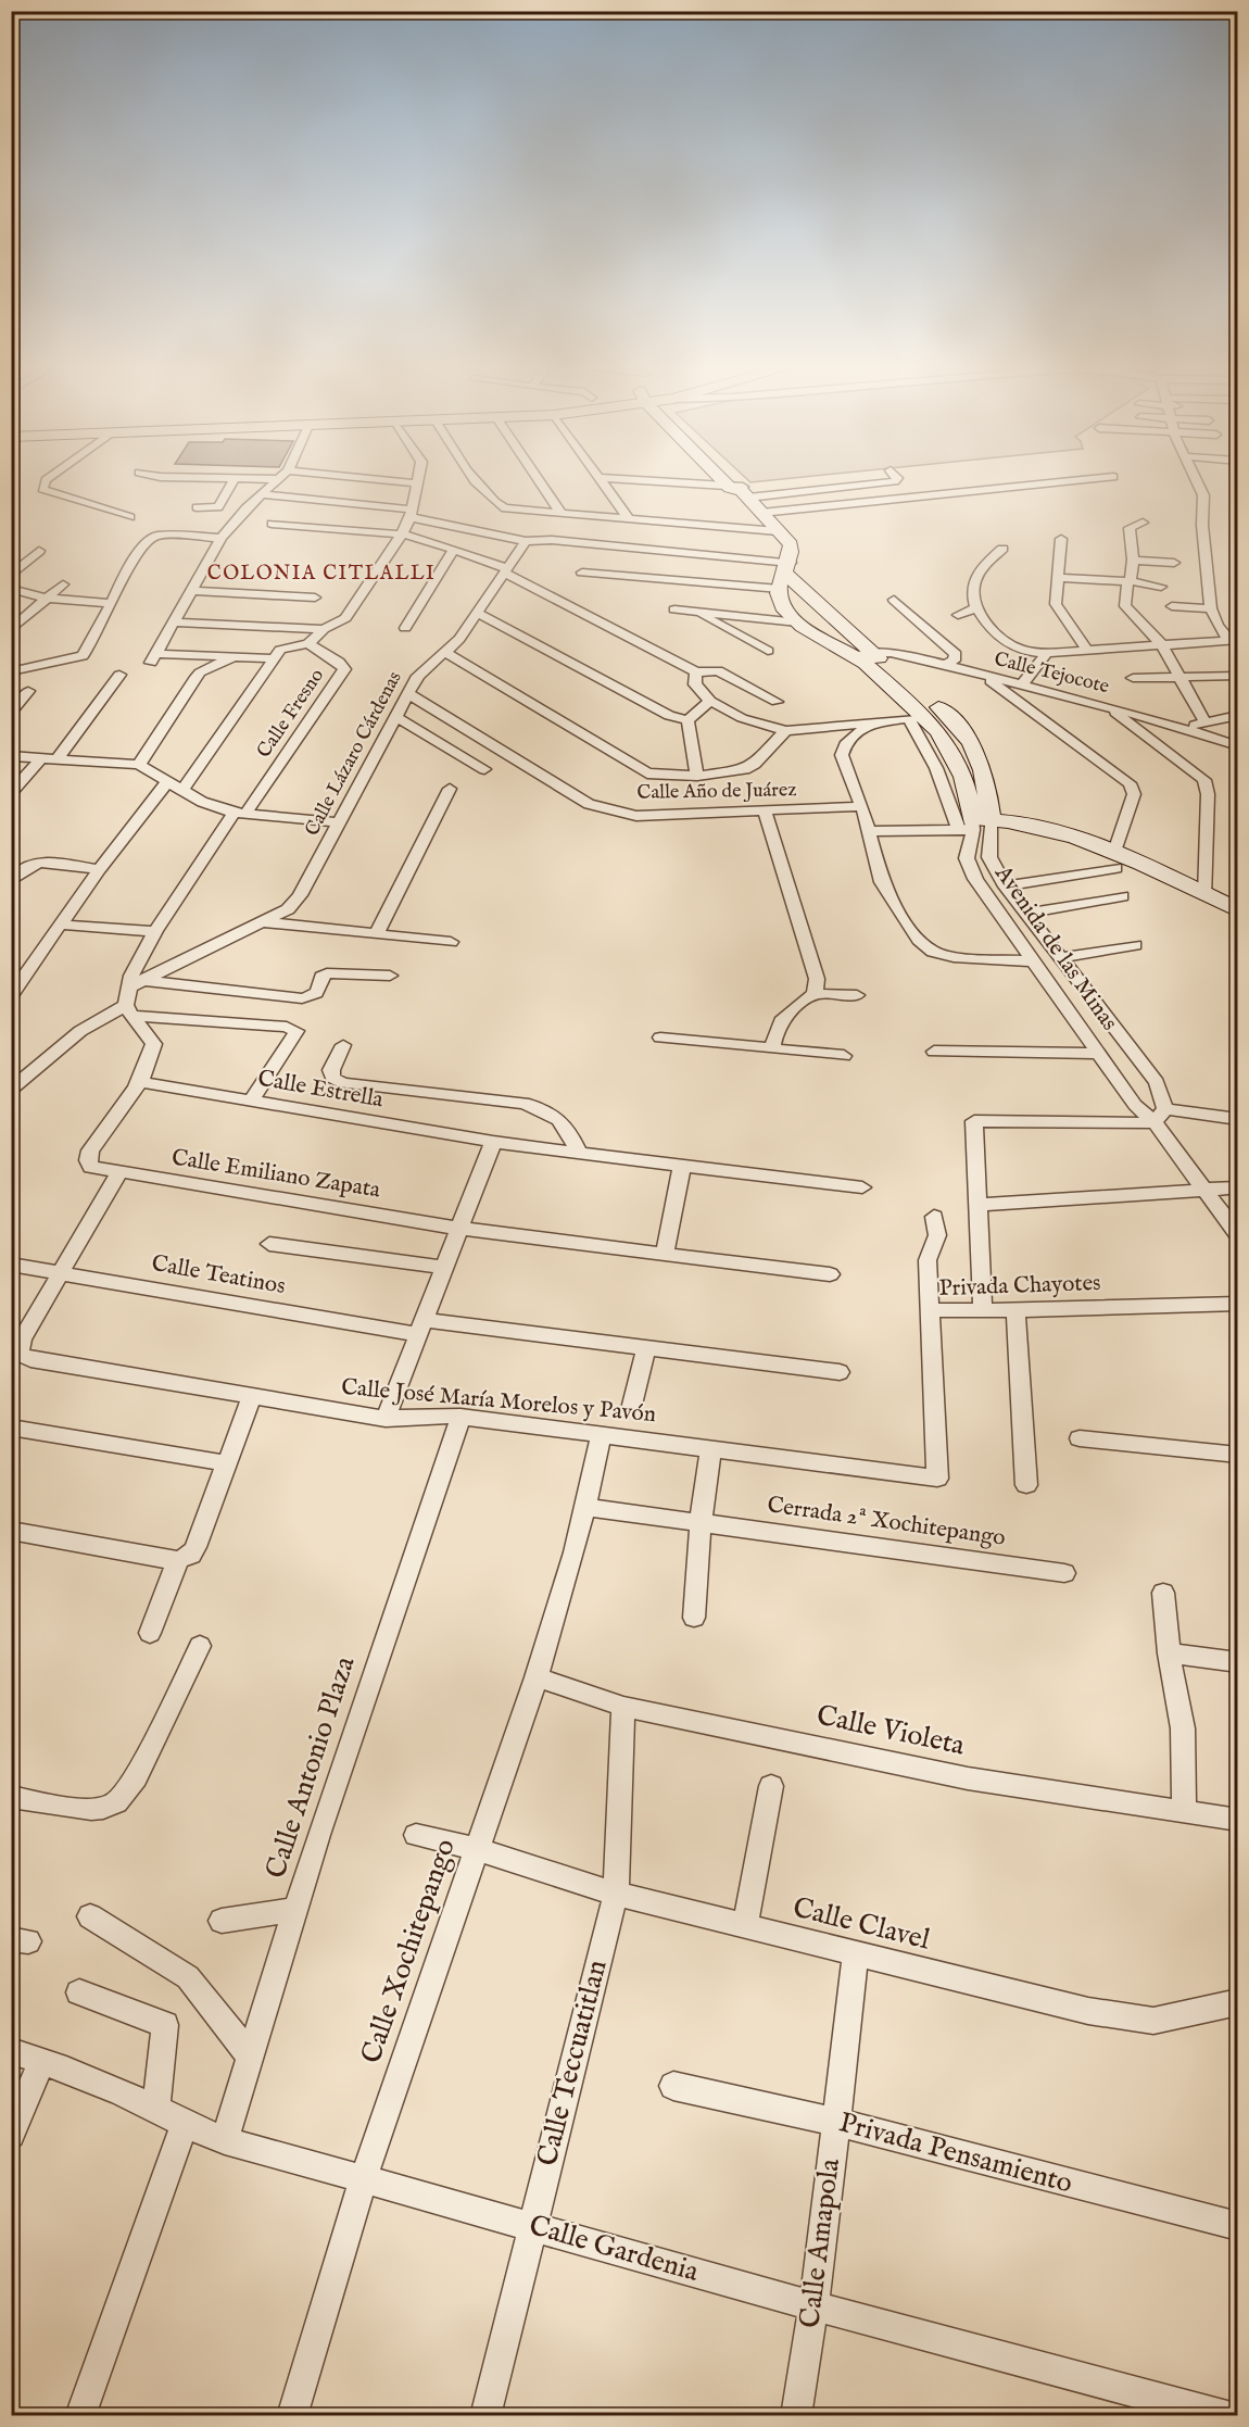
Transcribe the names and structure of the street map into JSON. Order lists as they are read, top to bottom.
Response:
{
  "streets": {
    "street": [
      "Calle Tejocote",
      "Calle Fresno",
      "Calle Lázaro Cárdenas",
      "Calle Año de Juárez",
      "Avenida de las Minas",
      "Calle Estrella",
      "Calle Emiliano Zapata",
      "Calle Teatinos",
      "Privada Chayotes",
      "Calle José María Morelos y Pavón",
      "Cerrada 2ª Xochitepango",
      "Calle Violeta",
      "Calle Antonio Plaza",
      "Calle Clavel",
      "Calle Xochitepango",
      "Calle Teccuatitlan",
      "Privada Pensamiento",
      "Calle Amapola",
      "Calle Gardenia"
    ]
  },
  "crossings": [
    ["Calle Tejocote", "Avenida de las Minas"],
    ["Calle Lázaro Cárdenas", "Calle Año de Juárez"],
    ["Calle Estrella", "Calle Emiliano Zapata"],
    ["Calle Teatinos", "Calle José María Morelos y Pavón"],
    ["Privada Chayotes", "Calle José María Morelos y Pavón"],
    ["Calle José María Morelos y Pavón", "Calle Antonio Plaza"],
    ["Calle José María Morelos y Pavón", "Calle Xochitepango"],
    ["Calle Violeta", "Calle Xochitepango"],
    ["Calle Violeta", "Calle Teccuatitlan"],
    ["Calle Antonio Plaza", "Calle Gardenia"],
    ["Calle Clavel", "Calle Xochitepango"],
    ["Calle Clavel", "Calle Teccuatitlan"],
    ["Calle Clavel", "Calle Amapola"],
    ["Calle Xochitepango", "Calle Gardenia"],
    ["Calle Teccuatitlan", "Calle Gardenia"],
    ["Privada Pensamiento", "Calle Amapola"],
    ["Calle Amapola", "Calle Gardenia"]
  ],
  "districts": ["COLONIA CITLALLI"]
}
